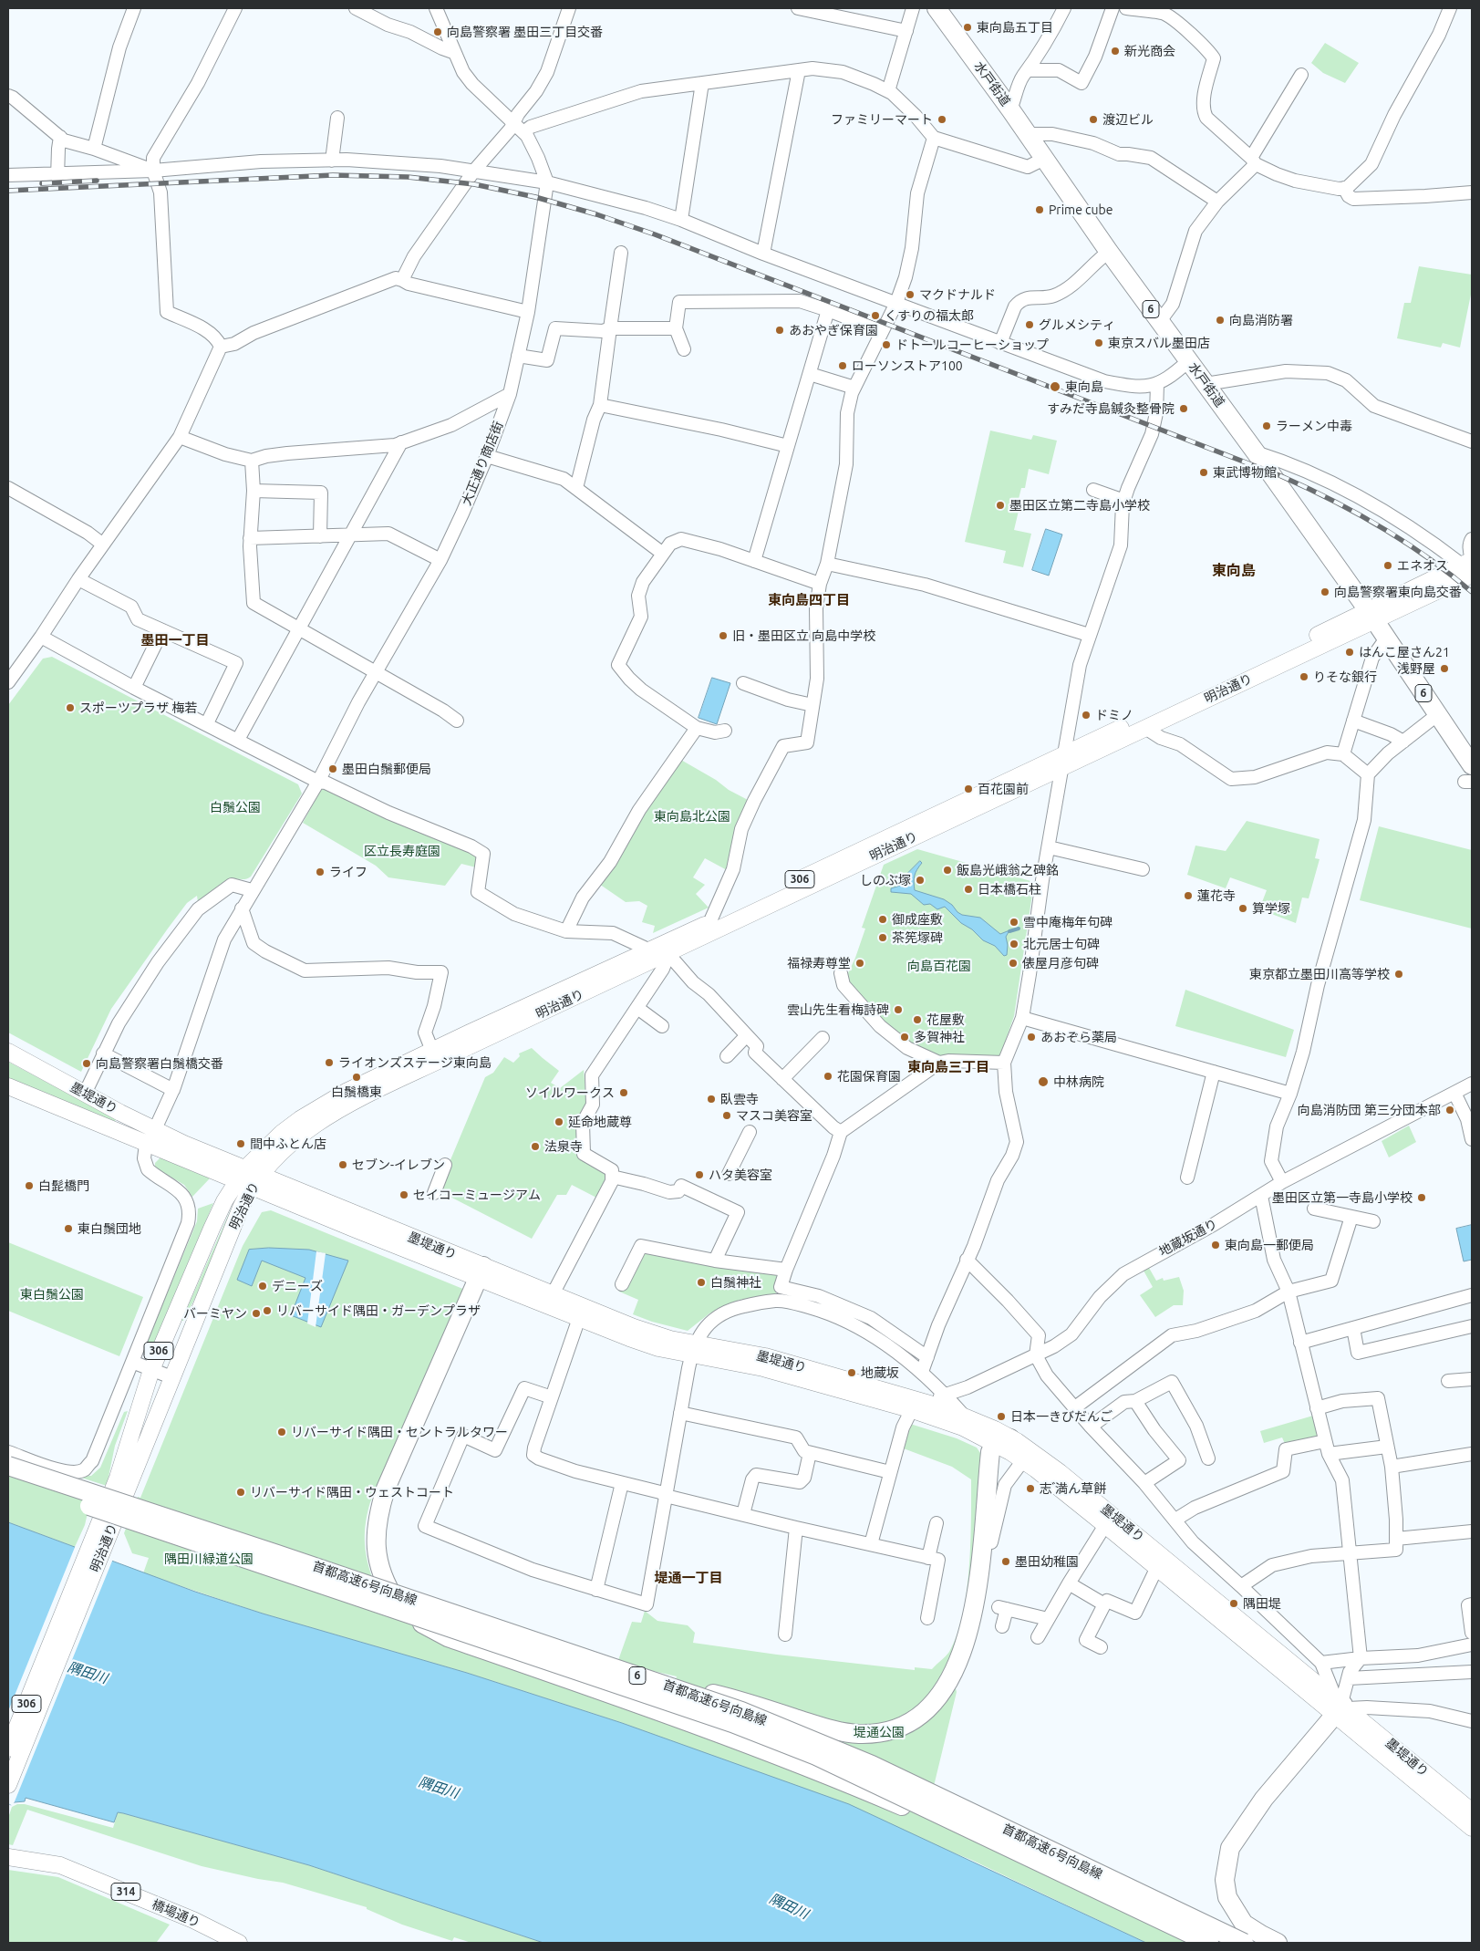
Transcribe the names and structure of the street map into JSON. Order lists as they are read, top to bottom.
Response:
{
  "streets": {
    "highway": ["水戸街道", "6", "首都高速6号向島線"],
    "main road": [
      "明治通り",
      "306",
      "墨堤通り",
      "314",
      "橋場通り"
    ],
    "street": ["大正通り商店街", "地蔵坂通り"]
  },
  "crossings": [
    ["水戸街道", "明治通り"],
    ["大正通り商店街", "墨堤通り"],
    ["明治通り", "墨堤通り"],
    ["墨堤通り", "地蔵坂通り"]
  ],
  "districts": [
    "東向島",
    "東向島四丁目",
    "墨田一丁目",
    "東向島三丁目",
    "堤通一丁目"
  ],
  "water": ["隅田川"],
  "parks": [
    "白鬚公園",
    "東向島北公園",
    "区立長寿庭園",
    "向島百花園",
    "東白鬚公園",
    "隅田川緑道公園",
    "堤通公園"
  ],
  "places": [
    "東向島五丁目",
    "向島警察署 墨田三丁目交番",
    "新光商会",
    "ファミリーマート",
    "渡辺ビル",
    "Prime cube",
    "マクドナルド",
    "くすりの福太郎",
    "向島消防署",
    "グルメシティ",
    "あおやぎ保育園",
    "東京スバル墨田店",
    "ドトールコーヒーショップ",
    "ローソンストア100",
    "東向島",
    "すみだ寺島鍼灸整骨院",
    "ラーメン中毒",
    "東武博物館",
    "墨田区立第二寺島小学校",
    "エネオス",
    "向島警察署東向島交番",
    "旧・墨田区立 向島中学校",
    "はんこ屋さん21",
    "浅野屋",
    "りそな銀行",
    "スポーツプラザ 梅若",
    "ドミノ",
    "墨田白鬚郵便局",
    "百花園前",
    "飯島光峨翁之碑銘",
    "ライフ",
    "しのぶ塚",
    "日本橋石柱",
    "蓮花寺",
    "算学塚",
    "御成座敷",
    "雪中庵梅年句碑",
    "茶筅塚碑",
    "北元居士句碑",
    "福禄寿尊堂",
    "俵屋月彦句碑",
    "東京都立墨田川高等学校",
    "雲山先生看梅詩碑",
    "花屋敷",
    "多賀神社",
    "あおぞら薬局",
    "ライオンズステージ東向島",
    "向島警察署白鬚橋交番",
    "花園保育園",
    "白鬚橋東",
    "中林病院",
    "ソイルワークス",
    "臥雲寺",
    "向島消防団 第三分団本部",
    "マスコ美容室",
    "延命地蔵尊",
    "間中ふとん店",
    "法泉寺",
    "セブン-イレブン",
    "ハタ美容室",
    "白髭橋門",
    "セイコーミュージアム",
    "墨田区立第一寺島小学校",
    "東白鬚団地",
    "東向島一郵便局",
    "白鬚神社",
    "デニーズ",
    "リバーサイド隅田・ガーデンプラザ",
    "バーミヤン",
    "地蔵坂",
    "日本一きびだんご",
    "リバーサイド隅田・セントラルタワー",
    "志 ゙満ん草餅",
    "リバーサイド隅田・ウェストコート",
    "墨田幼稚園",
    "隅田堤"
  ]
}
